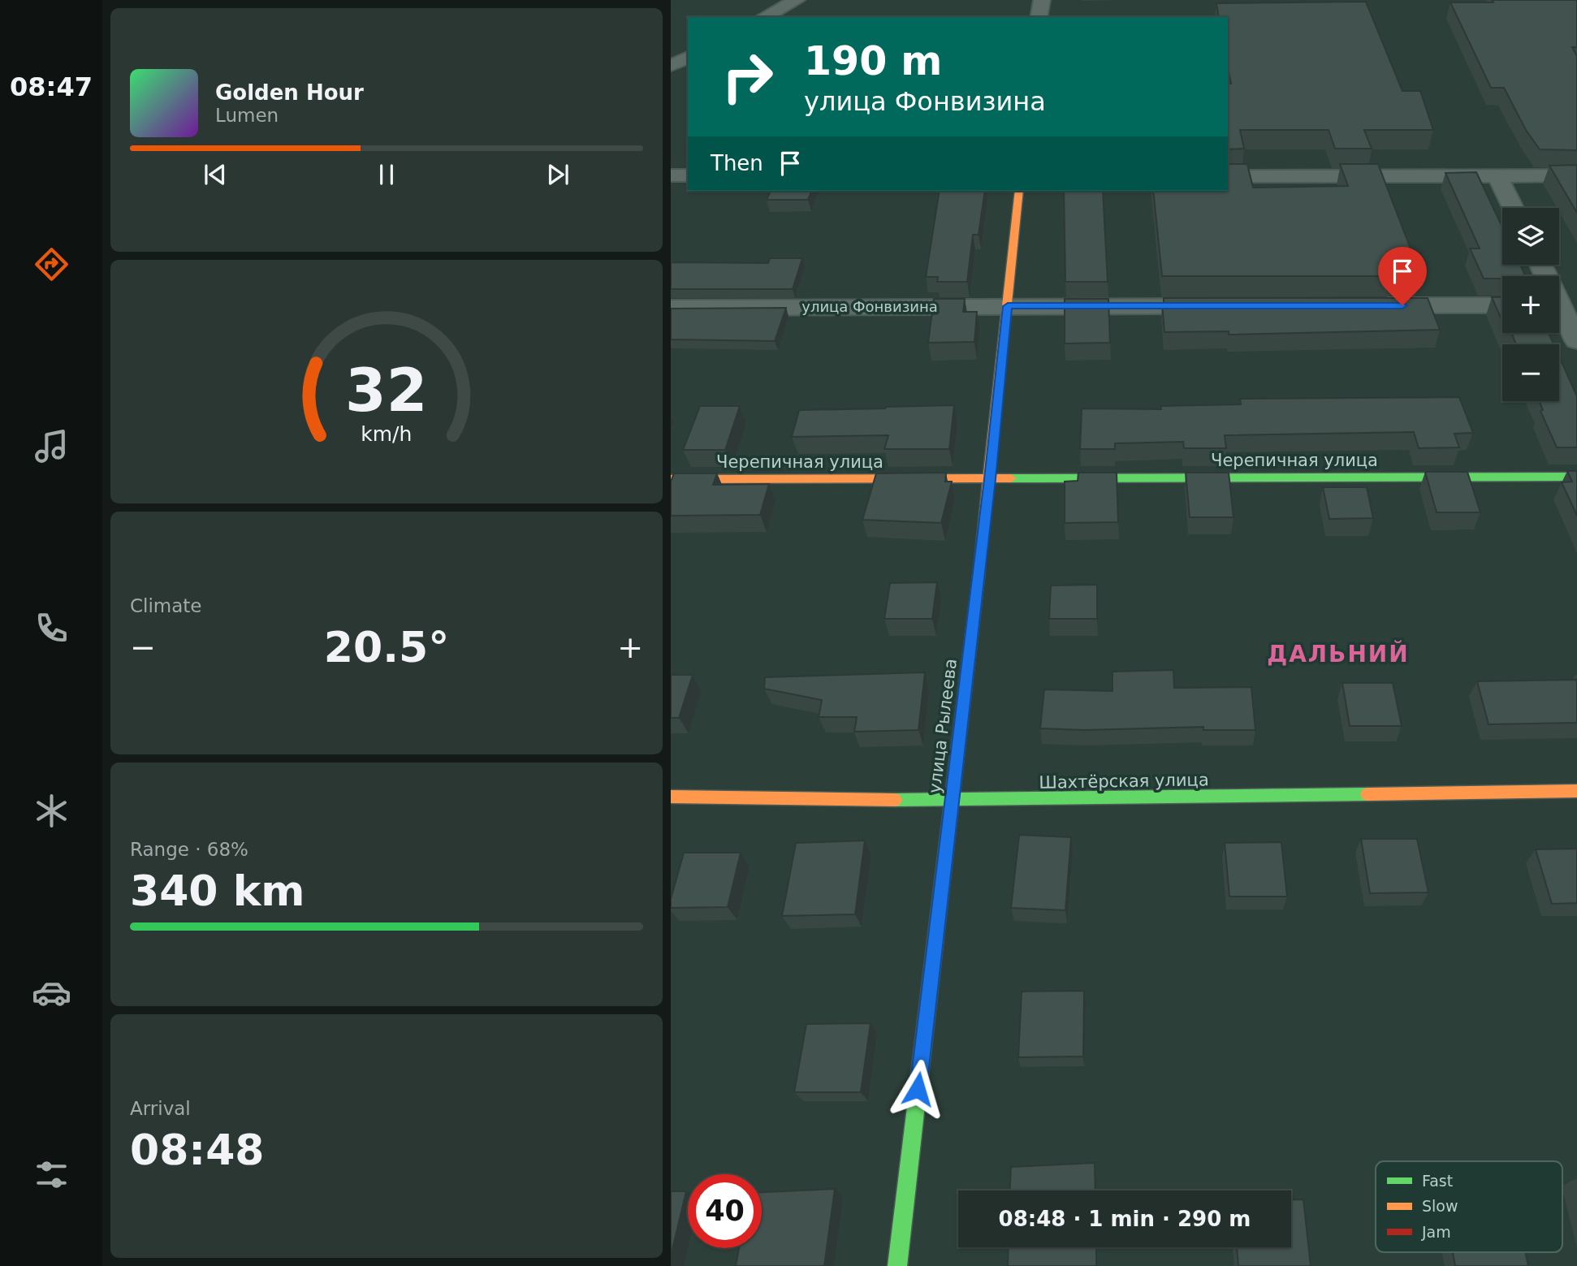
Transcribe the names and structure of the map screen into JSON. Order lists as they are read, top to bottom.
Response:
{
  "streets": {
    "street": [
      "улица Фонвизина",
      "Черепичная улица",
      "улица Рылеева",
      "Шахтёрская улица"
    ]
  },
  "crossings": [
    ["улица Фонвизина", "улица Рылеева"],
    ["Черепичная улица", "улица Рылеева"],
    ["улица Рылеева", "Шахтёрская улица"]
  ],
  "districts": ["ДАЛЬНИЙ"],
  "legend": ["Fast", "Slow", "Jam"],
  "page": {
    "tabs": "08:47",
    "turn": ["190 m", "улица Фонвизина"],
    "song": ["Golden Hour", "Lumen"],
    "then": "Then",
    "map_buttons": ["+", "−"],
    "tile": [
      "Climate",
      ["Range · 68%", "340 km"],
      ["Arrival", "08:48"]
    ],
    "heat": ["−", "20.5°", "+"],
    "limit": "40",
    "trip": "08:48 · 1 min · 290 m",
    "gauge": ["32", "km/h"]
  }
}
